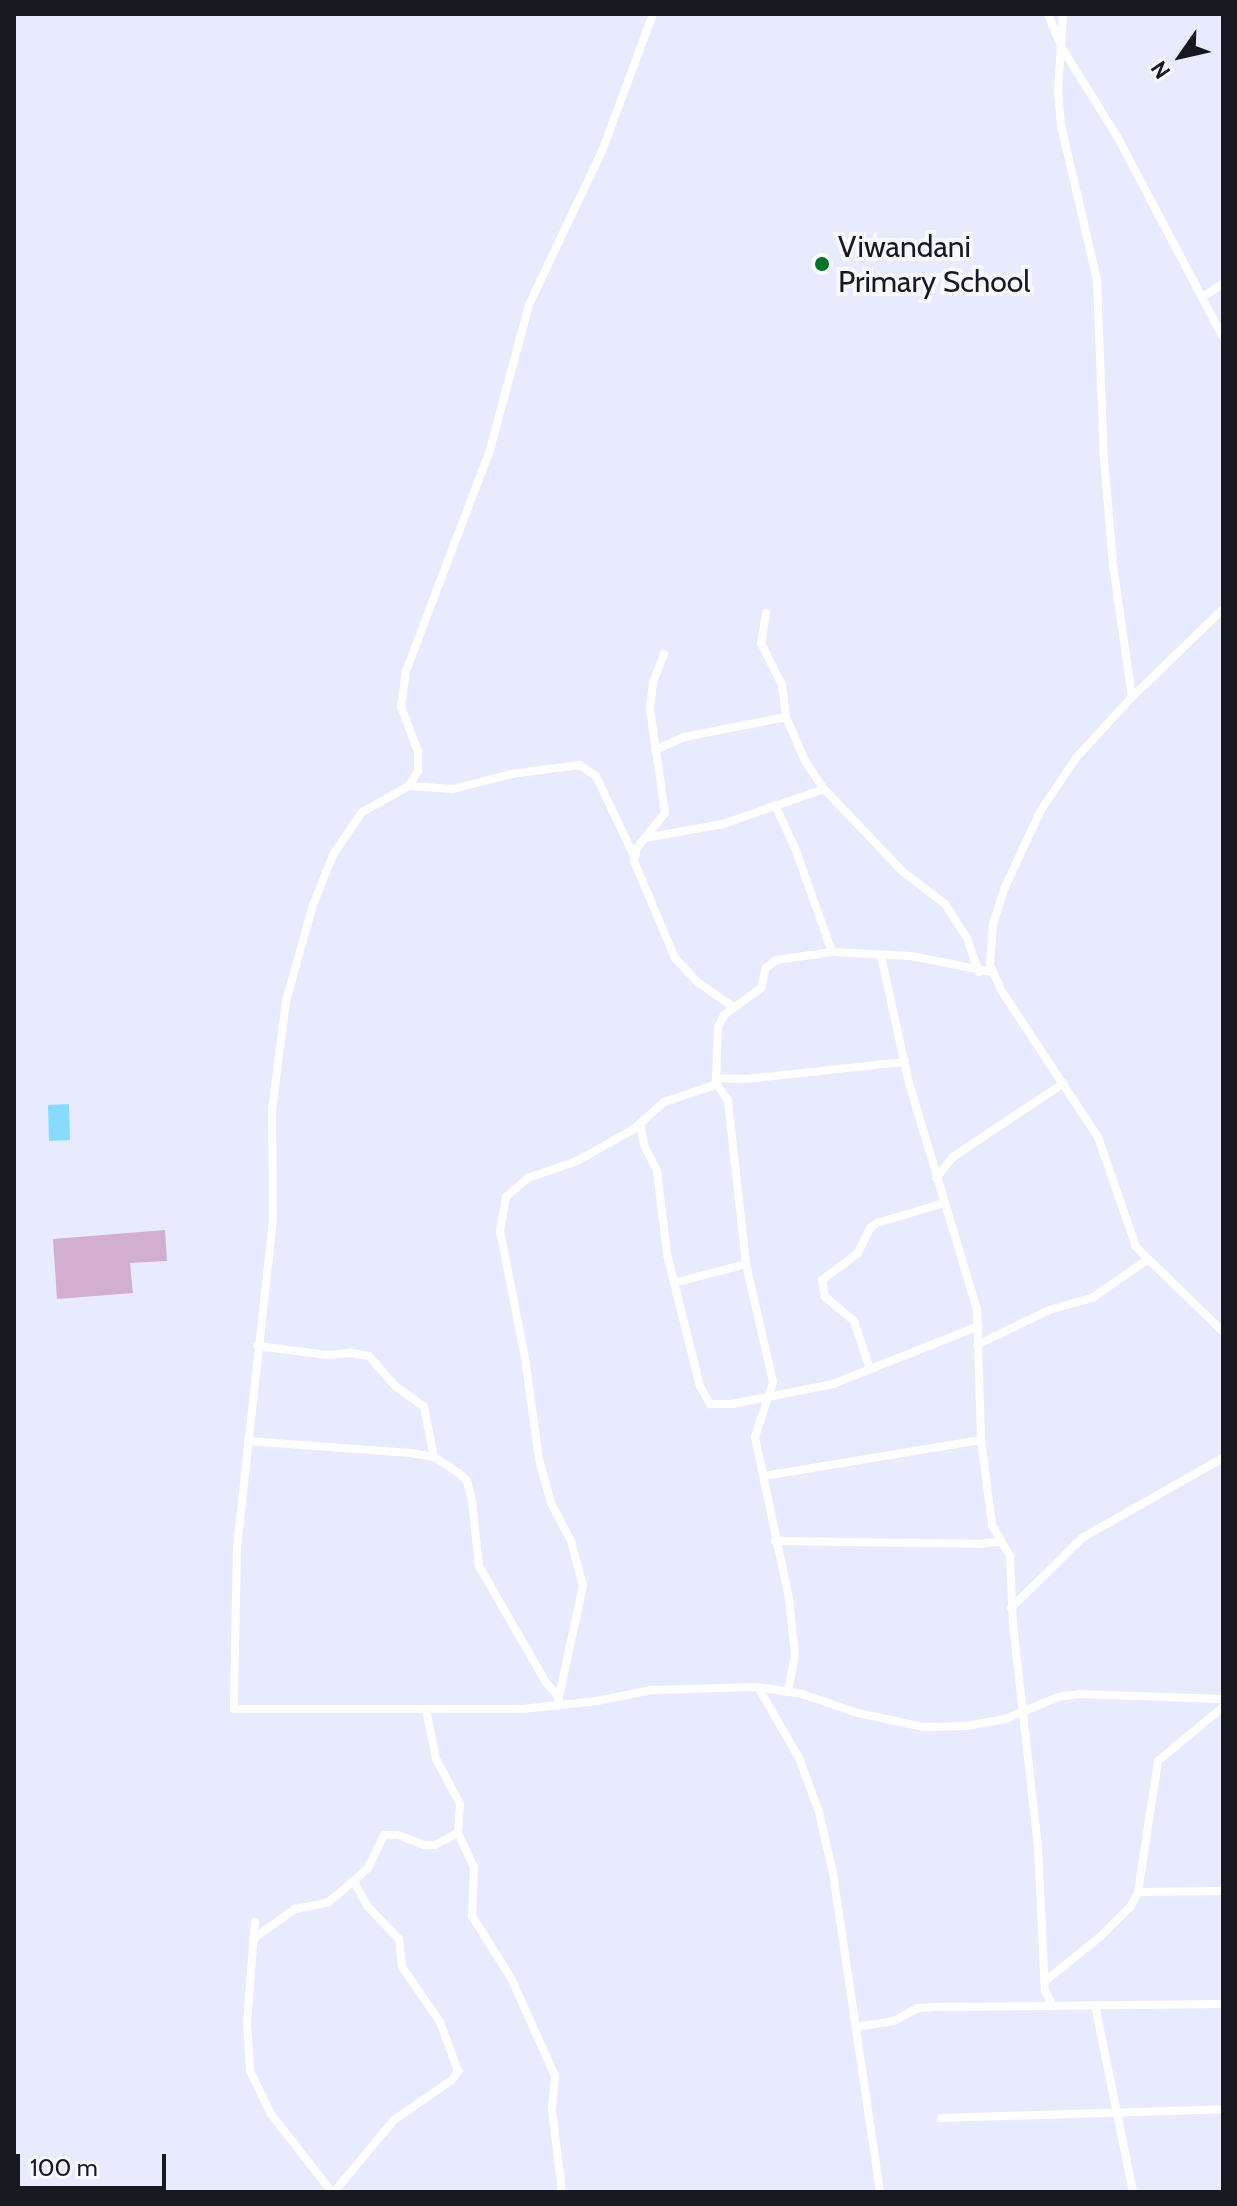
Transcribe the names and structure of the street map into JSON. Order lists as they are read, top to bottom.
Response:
{
  "places": ["Viwandani Primary School"],
  "scale_bar": "100 m",
  "north": "bottom left"
}
